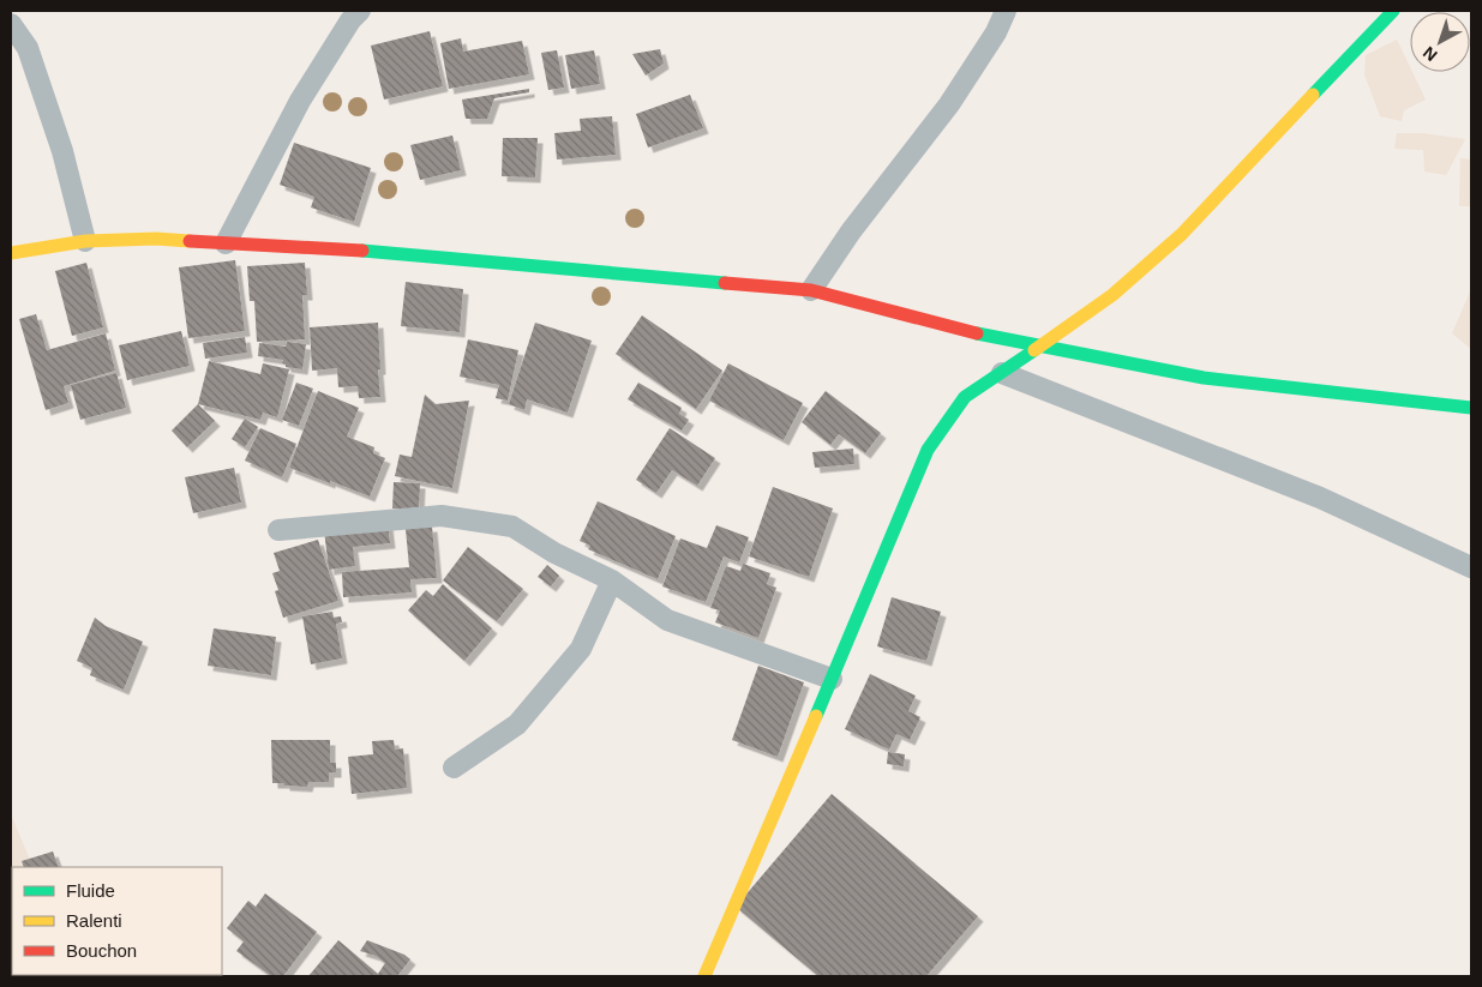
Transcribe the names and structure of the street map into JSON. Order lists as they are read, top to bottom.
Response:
{
  "legend": ["Fluide", "Ralenti", "Bouchon"],
  "north": "bottom left"
}
